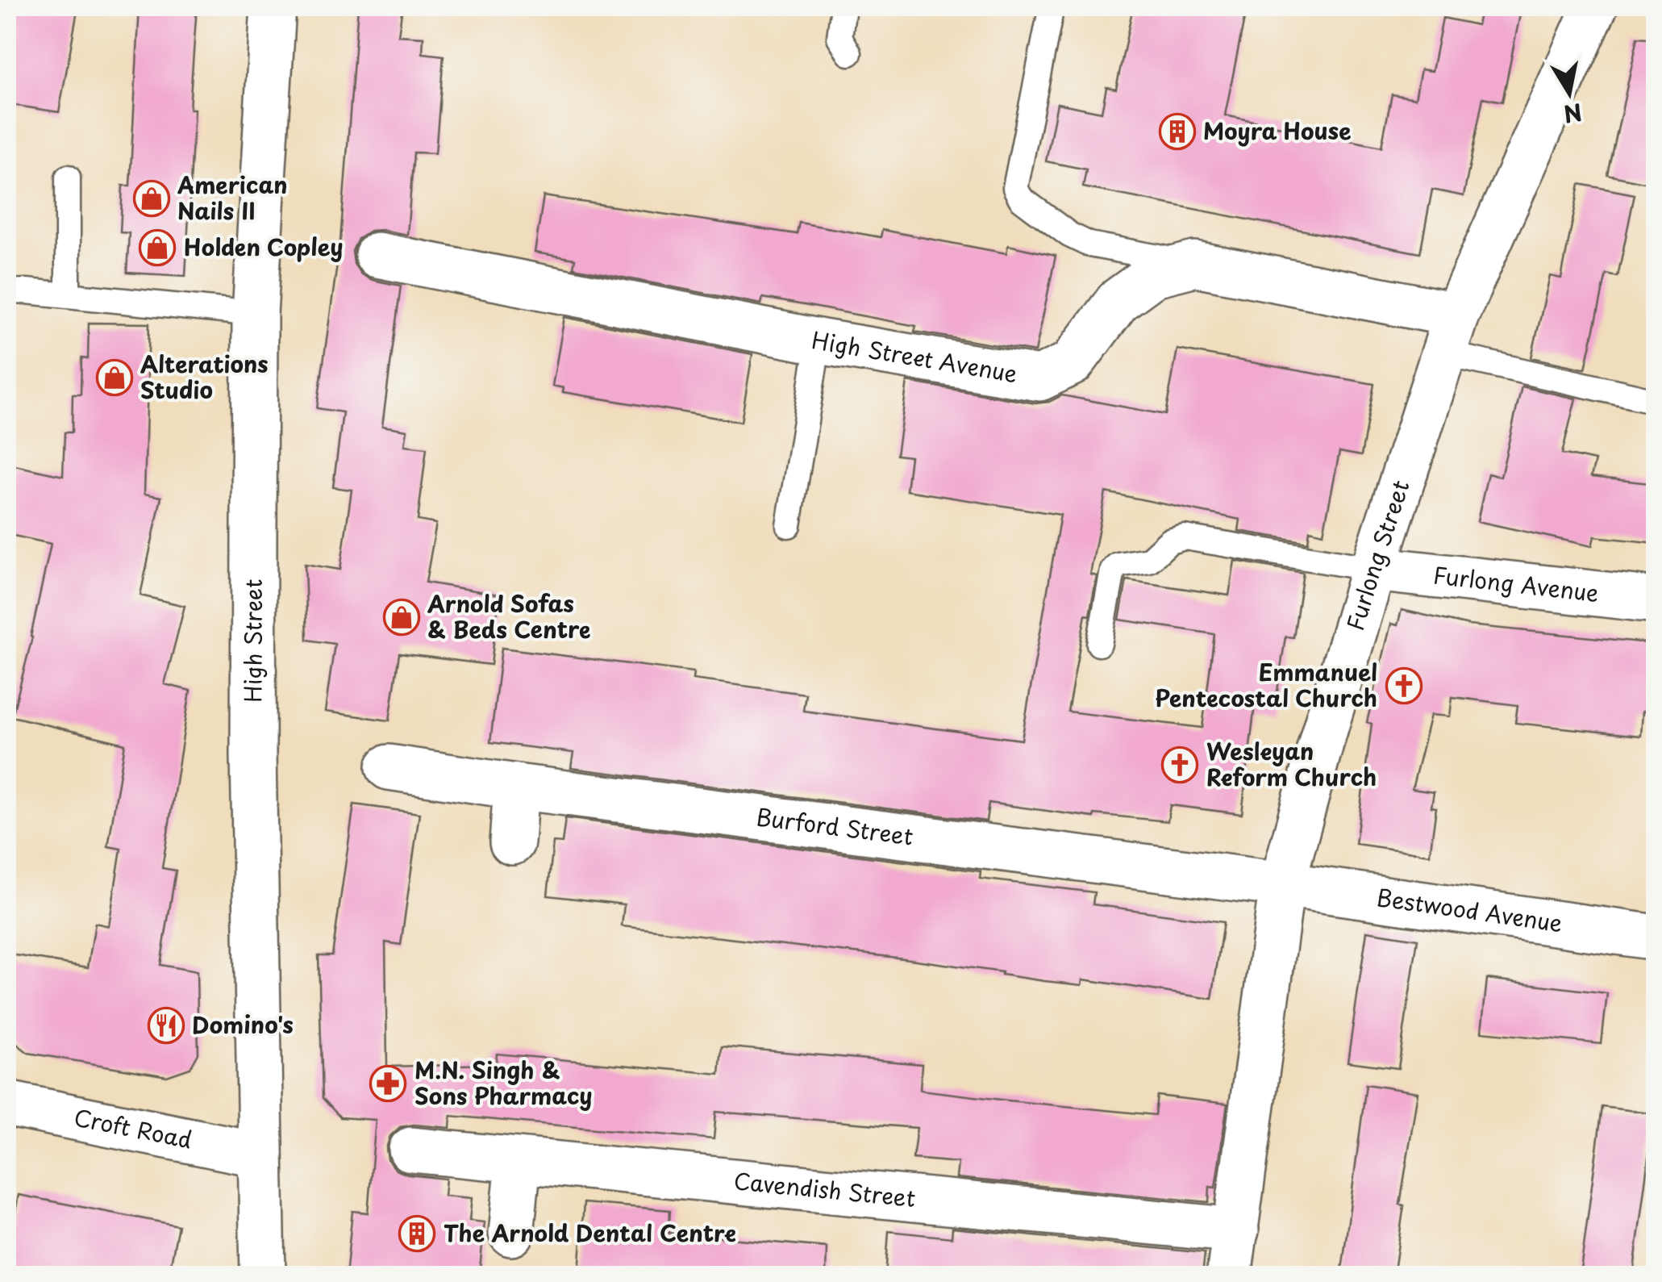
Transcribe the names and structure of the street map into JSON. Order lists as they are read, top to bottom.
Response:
{
  "streets": {
    "street": [
      "High Street Avenue",
      "Furlong Street",
      "Furlong Avenue",
      "High Street",
      "Burford Street",
      "Bestwood Avenue",
      "Croft Road",
      "Cavendish Street"
    ]
  },
  "crossings": [
    ["High Street Avenue", "Furlong Street"],
    ["Furlong Street", "Furlong Avenue"],
    ["Furlong Street", "Burford Street"],
    ["Furlong Street", "Bestwood Avenue"],
    ["Furlong Street", "Cavendish Street"],
    ["High Street", "Croft Road"],
    ["Burford Street", "Bestwood Avenue"]
  ],
  "places": {
    "building": ["Moyra House", "The Arnold Dental Centre"],
    "shop": [
      "American Nails II",
      "Holden Copley",
      "Alterations Studio",
      "Arnold Sofas & Beds Centre"
    ],
    "church": ["Emmanuel Pentecostal Church", "Wesleyan Reform Church"],
    "restaurant": ["Domino's"],
    "pharmacy": ["M.N. Singh & Sons Pharmacy"]
  },
  "north": "bottom"
}
